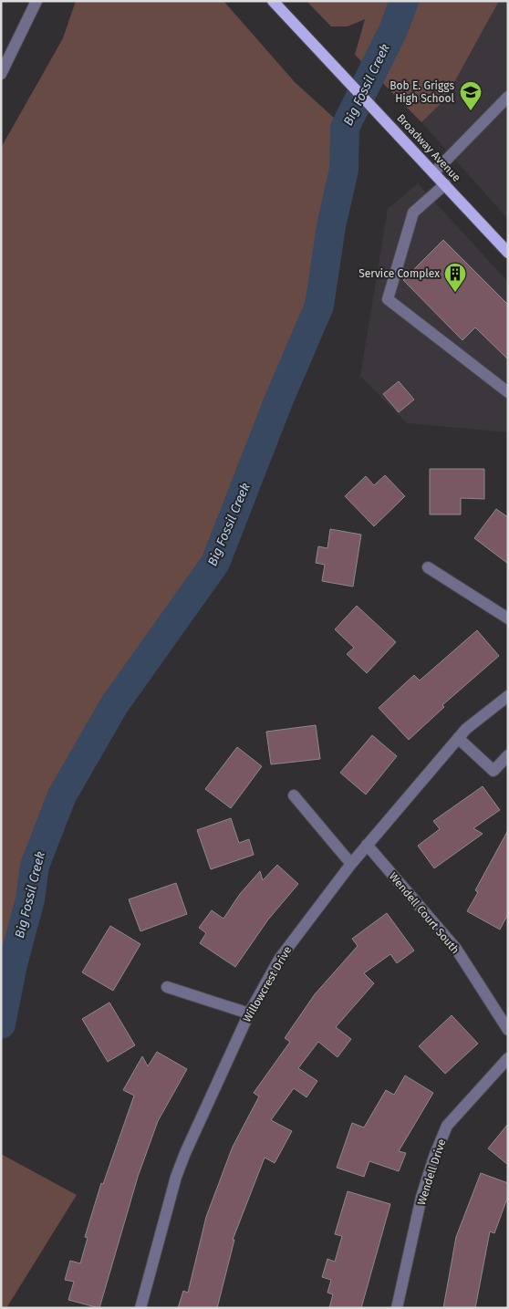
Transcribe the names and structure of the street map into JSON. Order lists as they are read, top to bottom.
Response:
{
  "streets": {
    "main road": ["Broadway Avenue"],
    "street": ["Wendell Court South", "Willowcrest Drive", "Wendell Drive"]
  },
  "crossings": [
    ["Wendell Court South", "Willowcrest Drive"]
  ],
  "water": ["Big Fossil Creek"],
  "places": {
    "school or university": ["Bob E. Griggs High School"],
    "building": ["Service Complex"]
  }
}
